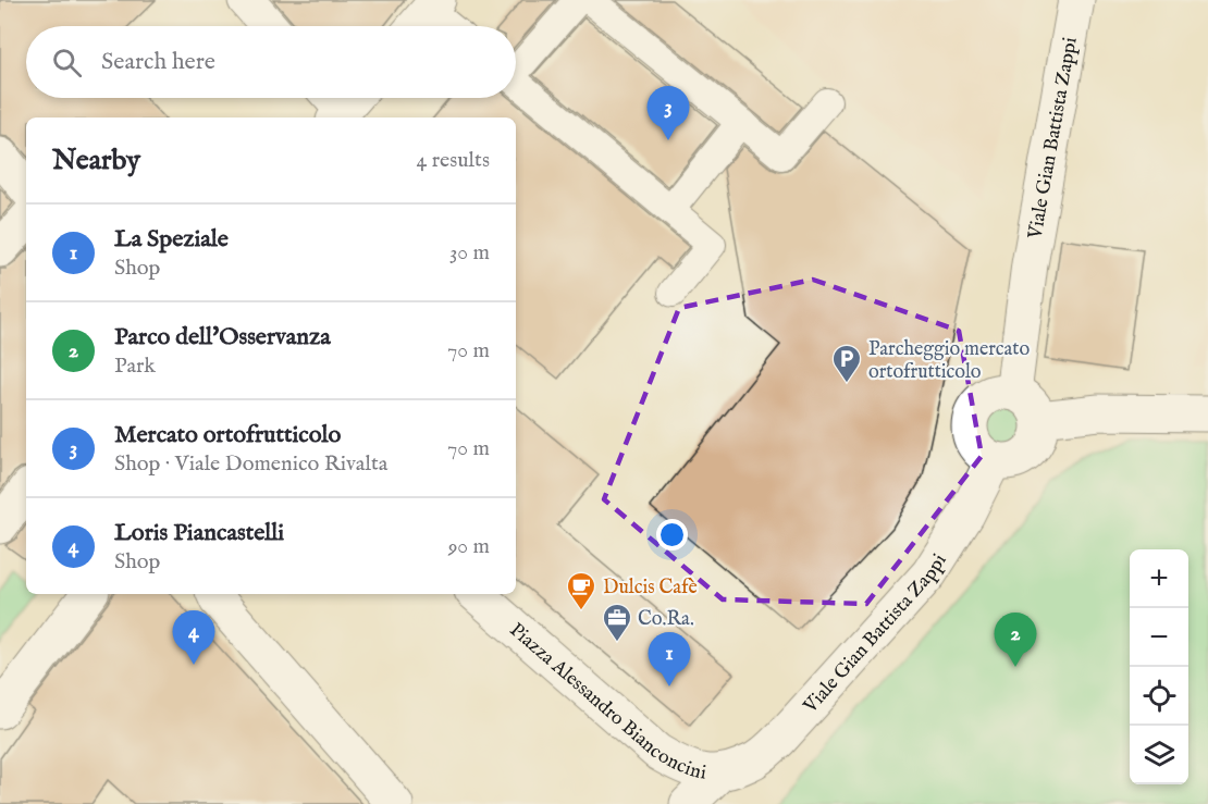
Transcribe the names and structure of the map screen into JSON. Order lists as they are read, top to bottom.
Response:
{
  "streets": {
    "street": ["Viale Gian Battista Zappi", "Piazza Alessandro Bianconcini"]
  },
  "crossings": [
    ["Viale Gian Battista Zappi", "Piazza Alessandro Bianconcini"]
  ],
  "places": {
    "parking": ["Parcheggio mercato ortofrutticolo"],
    "cafe": ["Dulcis Cafè"],
    "office": ["Co.Ra."]
  },
  "page": {
    "search": "Search here",
    "pins": [
      "3",
      "4",
      "2",
      "1"
    ],
    "heading": ["Nearby", "4 results"],
    "list": [
      {
        "mark": "1",
        "name": "La Speziale",
        "note": "Shop",
        "value": "30 m"
      },
      {
        "mark": "2",
        "name": "Parco dell'Osservanza",
        "note": "Park",
        "value": "70 m"
      },
      {
        "mark": "3",
        "name": "Mercato ortofrutticolo",
        "note": "Shop · Viale Domenico Rivalta",
        "value": "70 m"
      },
      {
        "mark": "4",
        "name": "Loris Piancastelli",
        "note": "Shop",
        "value": "90 m"
      }
    ],
    "map_buttons": ["+", "−"]
  }
}
